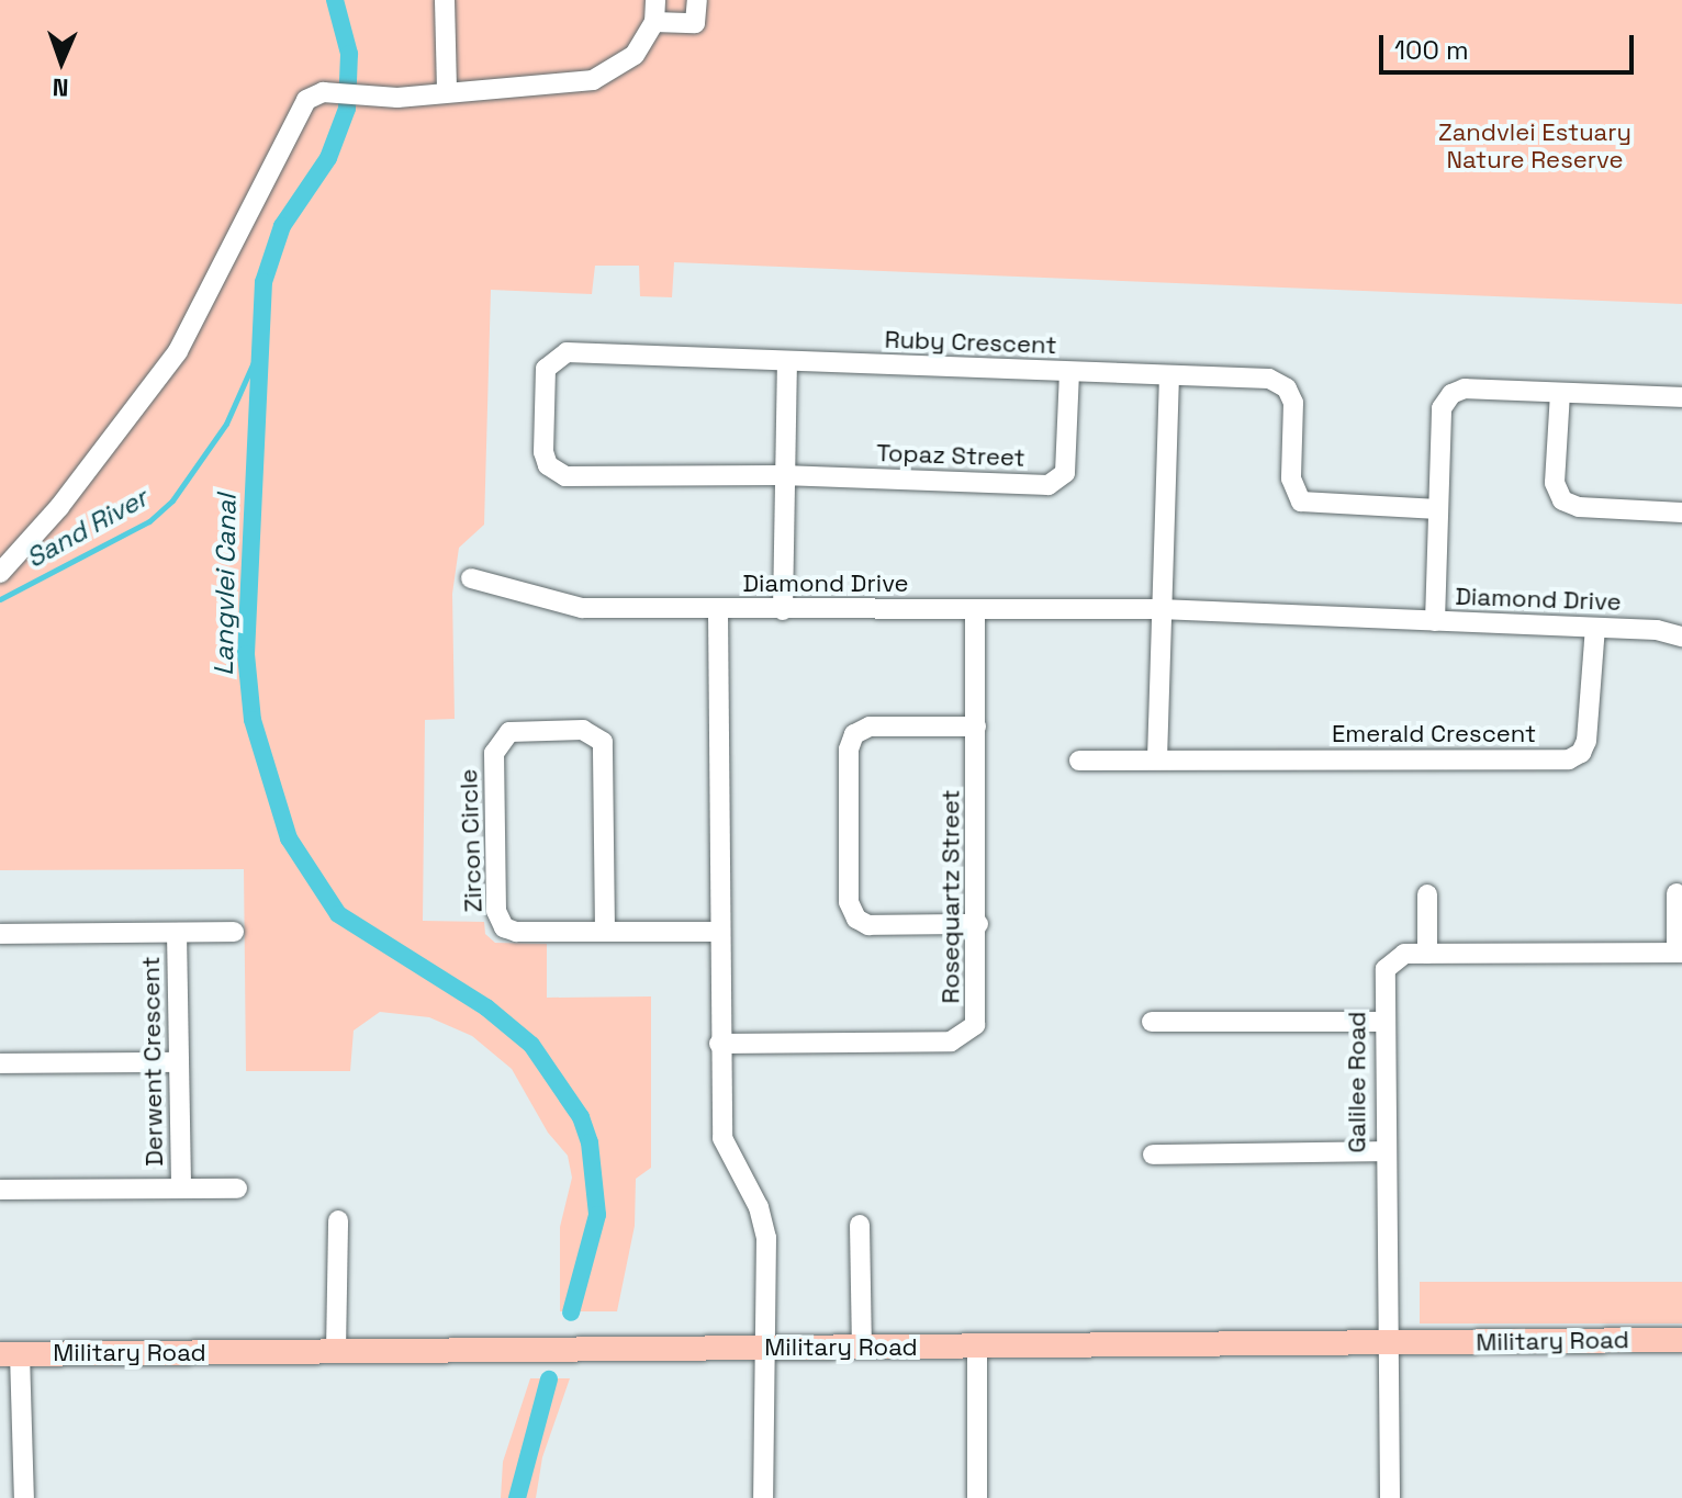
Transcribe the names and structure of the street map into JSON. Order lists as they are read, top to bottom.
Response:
{
  "streets": {
    "main road": ["Military Road"],
    "street": [
      "Ruby Crescent",
      "Topaz Street",
      "Diamond Drive",
      "Emerald Crescent",
      "Zircon Circle",
      "Rosequartz Street",
      "Derwent Crescent",
      "Galilee Road"
    ]
  },
  "crossings": [
    ["Ruby Crescent", "Topaz Street"],
    ["Diamond Drive", "Emerald Crescent"],
    ["Diamond Drive", "Zircon Circle"],
    ["Diamond Drive", "Rosequartz Street"],
    ["Diamond Drive", "Military Road"],
    ["Galilee Road", "Military Road"]
  ],
  "water": ["Sand River", "Langvlei Canal"],
  "parks": ["Zandvlei Estuary Nature Reserve"],
  "scale_bar": "100 m",
  "north": "bottom"
}
